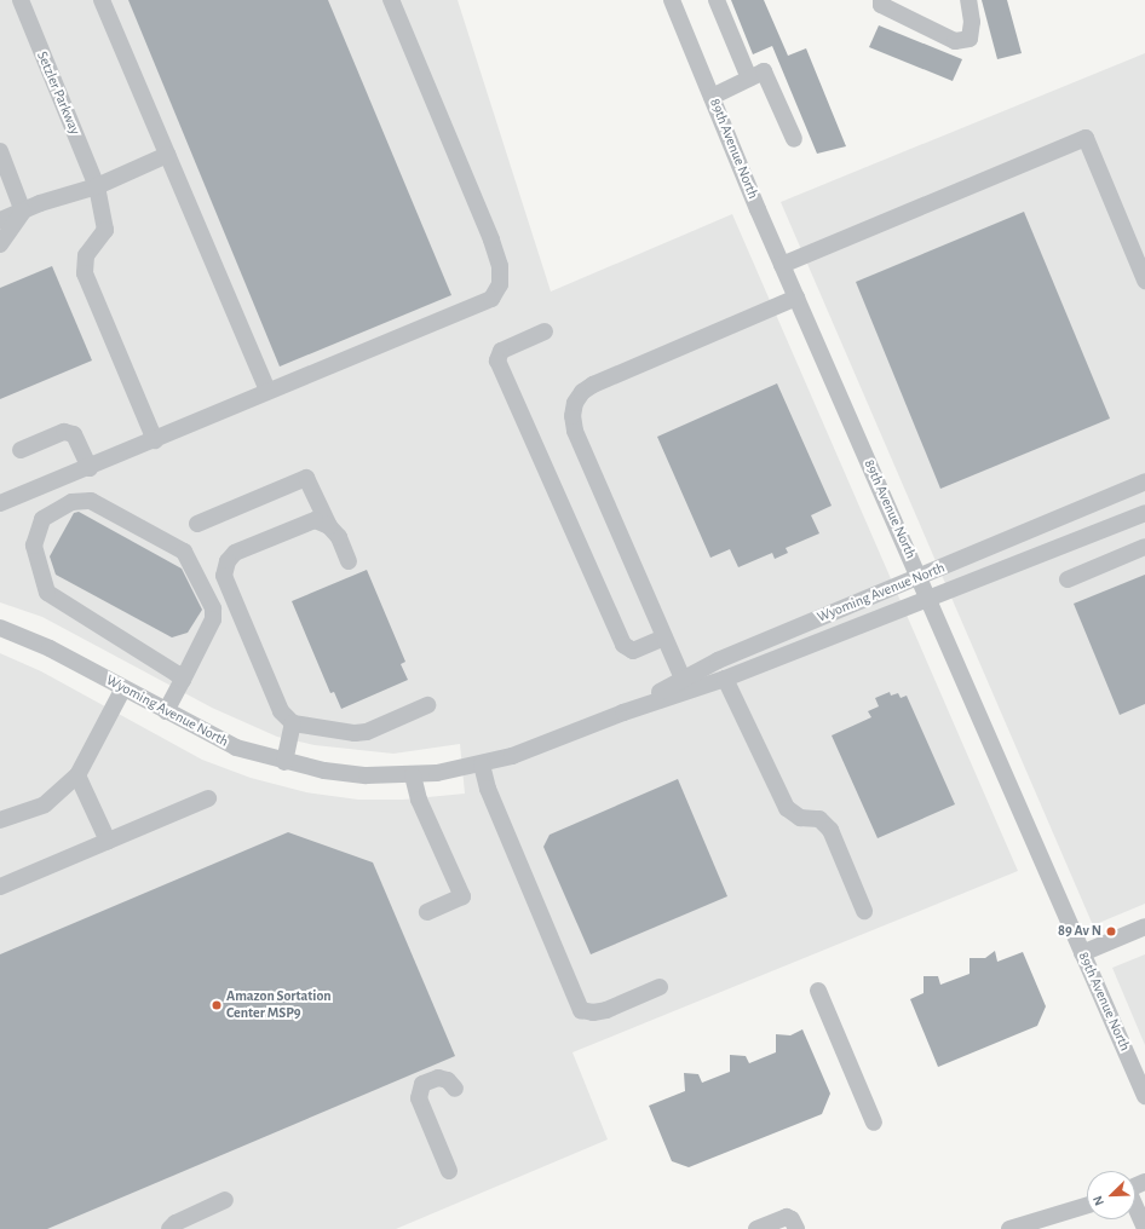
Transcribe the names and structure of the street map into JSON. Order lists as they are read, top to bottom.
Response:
{
  "streets": {
    "street": ["Setzler Parkway", "89th Avenue North", "Wyoming Avenue North"]
  },
  "crossings": [
    ["89th Avenue North", "Wyoming Avenue North"]
  ],
  "places": ["89 Av N", "Amazon Sortation Center MSP9"],
  "north": "bottom left"
}
